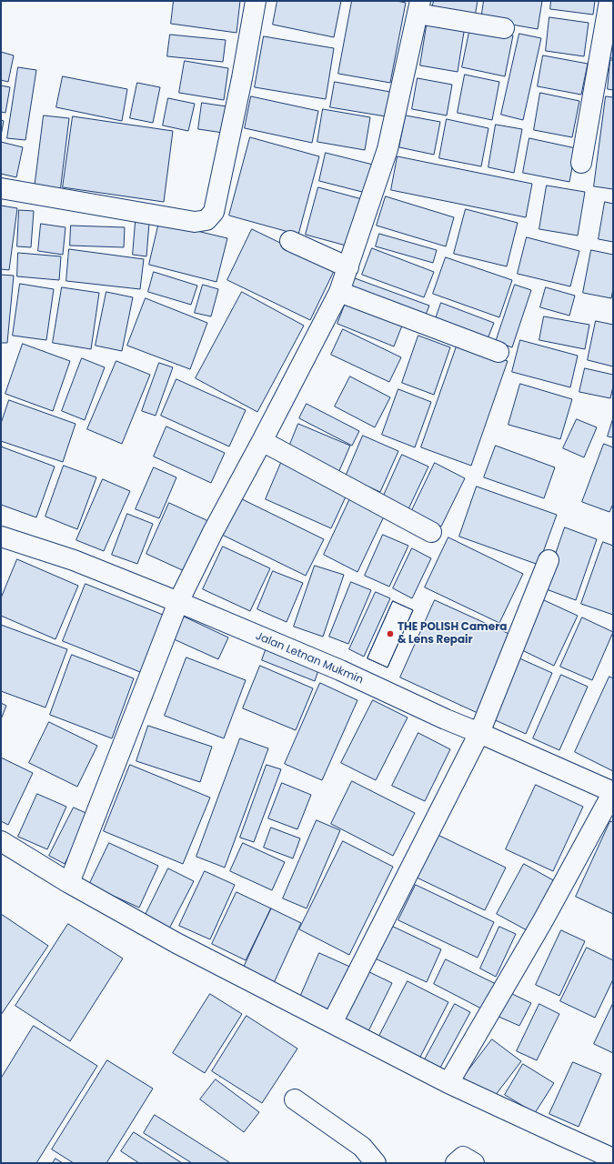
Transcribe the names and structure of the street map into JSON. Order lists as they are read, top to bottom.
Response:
{
  "streets": {
    "street": ["Jalan Letnan Mukmin"]
  },
  "places": ["THE POLISH Camera & Lens Repair"]
}
